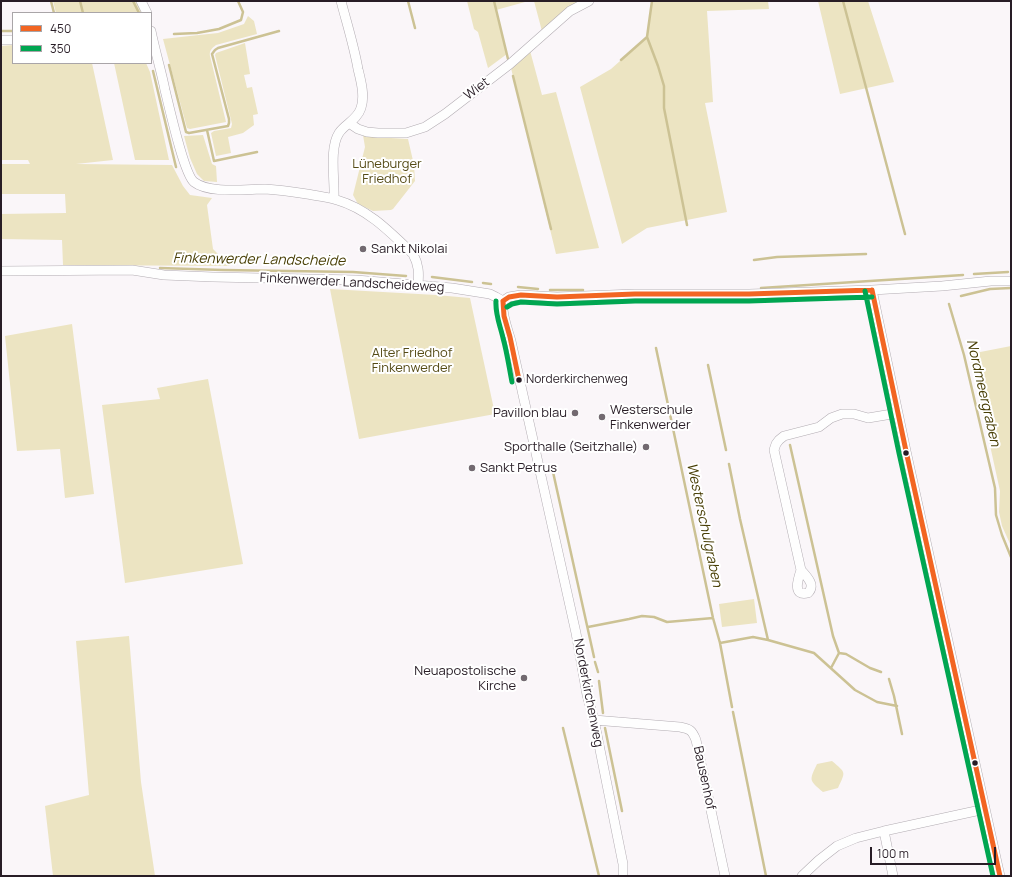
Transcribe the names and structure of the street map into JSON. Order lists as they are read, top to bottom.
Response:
{
  "streets": {
    "street": [
      "Wiet",
      "Finkenwerder Landscheideweg",
      "Norderkirchenweg",
      "Bausenhof"
    ]
  },
  "crossings": [
    ["Finkenwerder Landscheideweg", "Norderkirchenweg"],
    ["Norderkirchenweg", "Bausenhof"]
  ],
  "water": ["Finkenwerder Landscheide", "Nordmeergraben", "Westerschulgraben"],
  "parks": ["Lüneburger Friedhof", "Alter Friedhof Finkenwerder"],
  "places": [
    "Sankt Nikolai",
    "Norderkirchenweg",
    "Pavillon blau",
    "Westerschule Finkenwerder",
    "Sporthalle (Seitzhalle)",
    "Sankt Petrus",
    "Neuapostolische Kirche"
  ],
  "lines": ["transit line 450", "transit line 350"],
  "legend": ["450", "350"],
  "scale_bar": "100 m"
}
